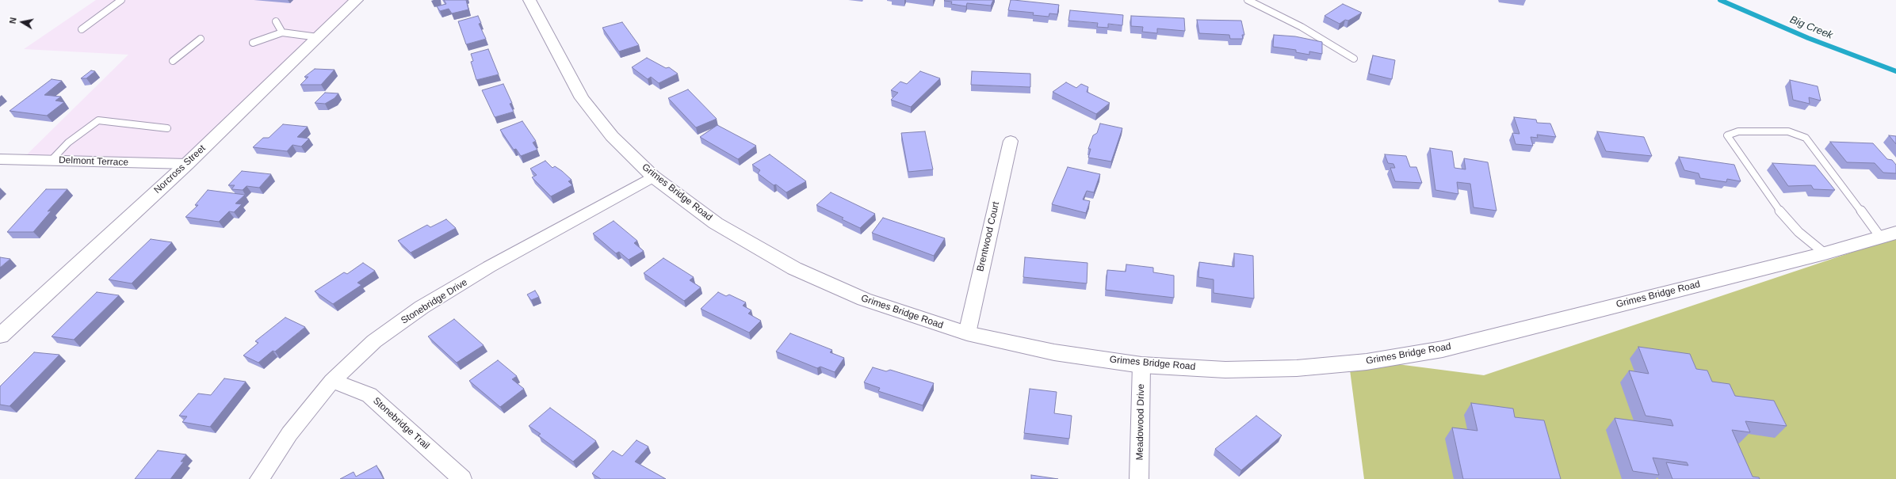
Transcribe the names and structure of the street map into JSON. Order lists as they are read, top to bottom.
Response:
{
  "streets": {
    "street": [
      "Delmont Terrace",
      "Norcross Street",
      "Grimes Bridge Road",
      "Brentwood Court",
      "Stonebridge Drive",
      "Meadowood Drive",
      "Stonebridge Trail"
    ]
  },
  "crossings": [
    ["Delmont Terrace", "Norcross Street"],
    ["Grimes Bridge Road", "Brentwood Court"],
    ["Grimes Bridge Road", "Stonebridge Drive"],
    ["Grimes Bridge Road", "Meadowood Drive"],
    ["Stonebridge Drive", "Stonebridge Trail"]
  ],
  "water": ["Big Creek"],
  "north": "left"
}
